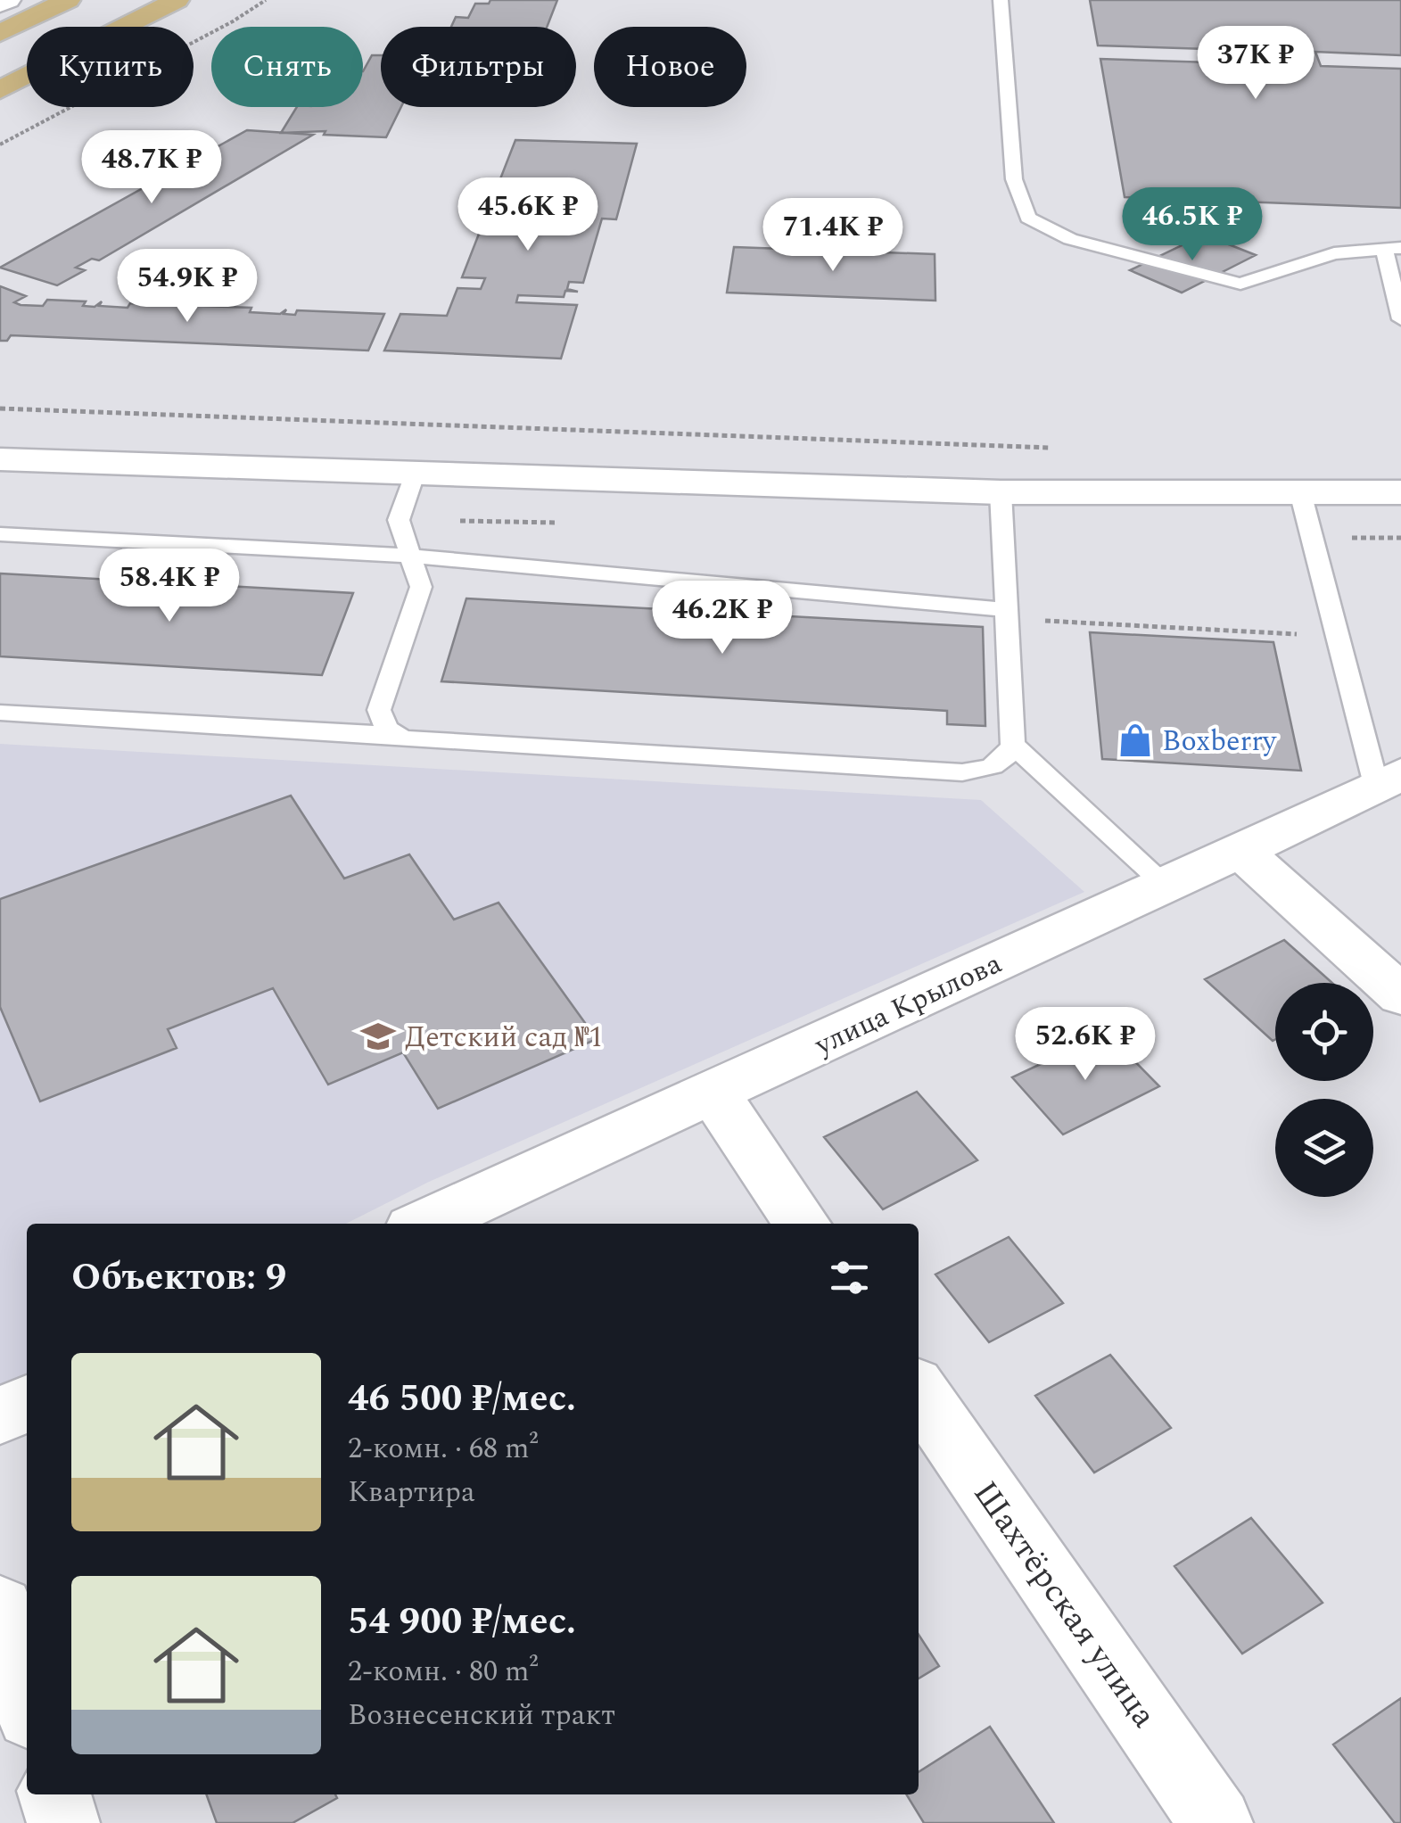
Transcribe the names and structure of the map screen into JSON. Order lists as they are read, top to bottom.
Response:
{
  "streets": {
    "street": ["улица Крылова", "Шахтёрская улица"]
  },
  "places": {
    "shop": ["Boxberry"],
    "school or university": ["Детский сад №1"]
  },
  "page": {
    "price": [
      "37K ₽",
      "48.7K ₽",
      "45.6K ₽",
      "46.5K ₽",
      "71.4K ₽",
      "54.9K ₽",
      "58.4K ₽",
      "46.2K ₽",
      "52.6K ₽"
    ],
    "chip": [
      "Купить",
      "Снять",
      "Фильтры",
      "Новое"
    ],
    "heading": "Объектов: 9",
    "list": [
      {
        "name": "46 500 ₽/мес.",
        "note": "2-комн. · 68 m² · Квартира"
      },
      {
        "name": "54 900 ₽/мес.",
        "note": "2-комн. · 80 m² · Вознесенский тракт"
      }
    ]
  }
}
